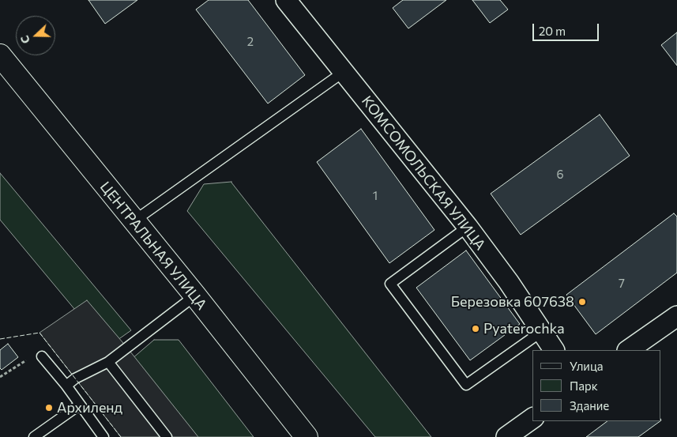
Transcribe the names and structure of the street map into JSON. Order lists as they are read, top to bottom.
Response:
{
  "streets": {
    "main road": ["ЦЕНТРАЛЬНАЯ УЛИЦА"],
    "street": ["КОМСОМОЛЬСКАЯ УЛИЦА"]
  },
  "places": ["Березовка 607638", "Pyaterochka", "Архиленд"],
  "house_numbers": [
    "2",
    "6",
    "1",
    "7"
  ],
  "legend": ["Улица", "Парк", "Здание"],
  "scale_bar": "20 m",
  "north": "left"
}
